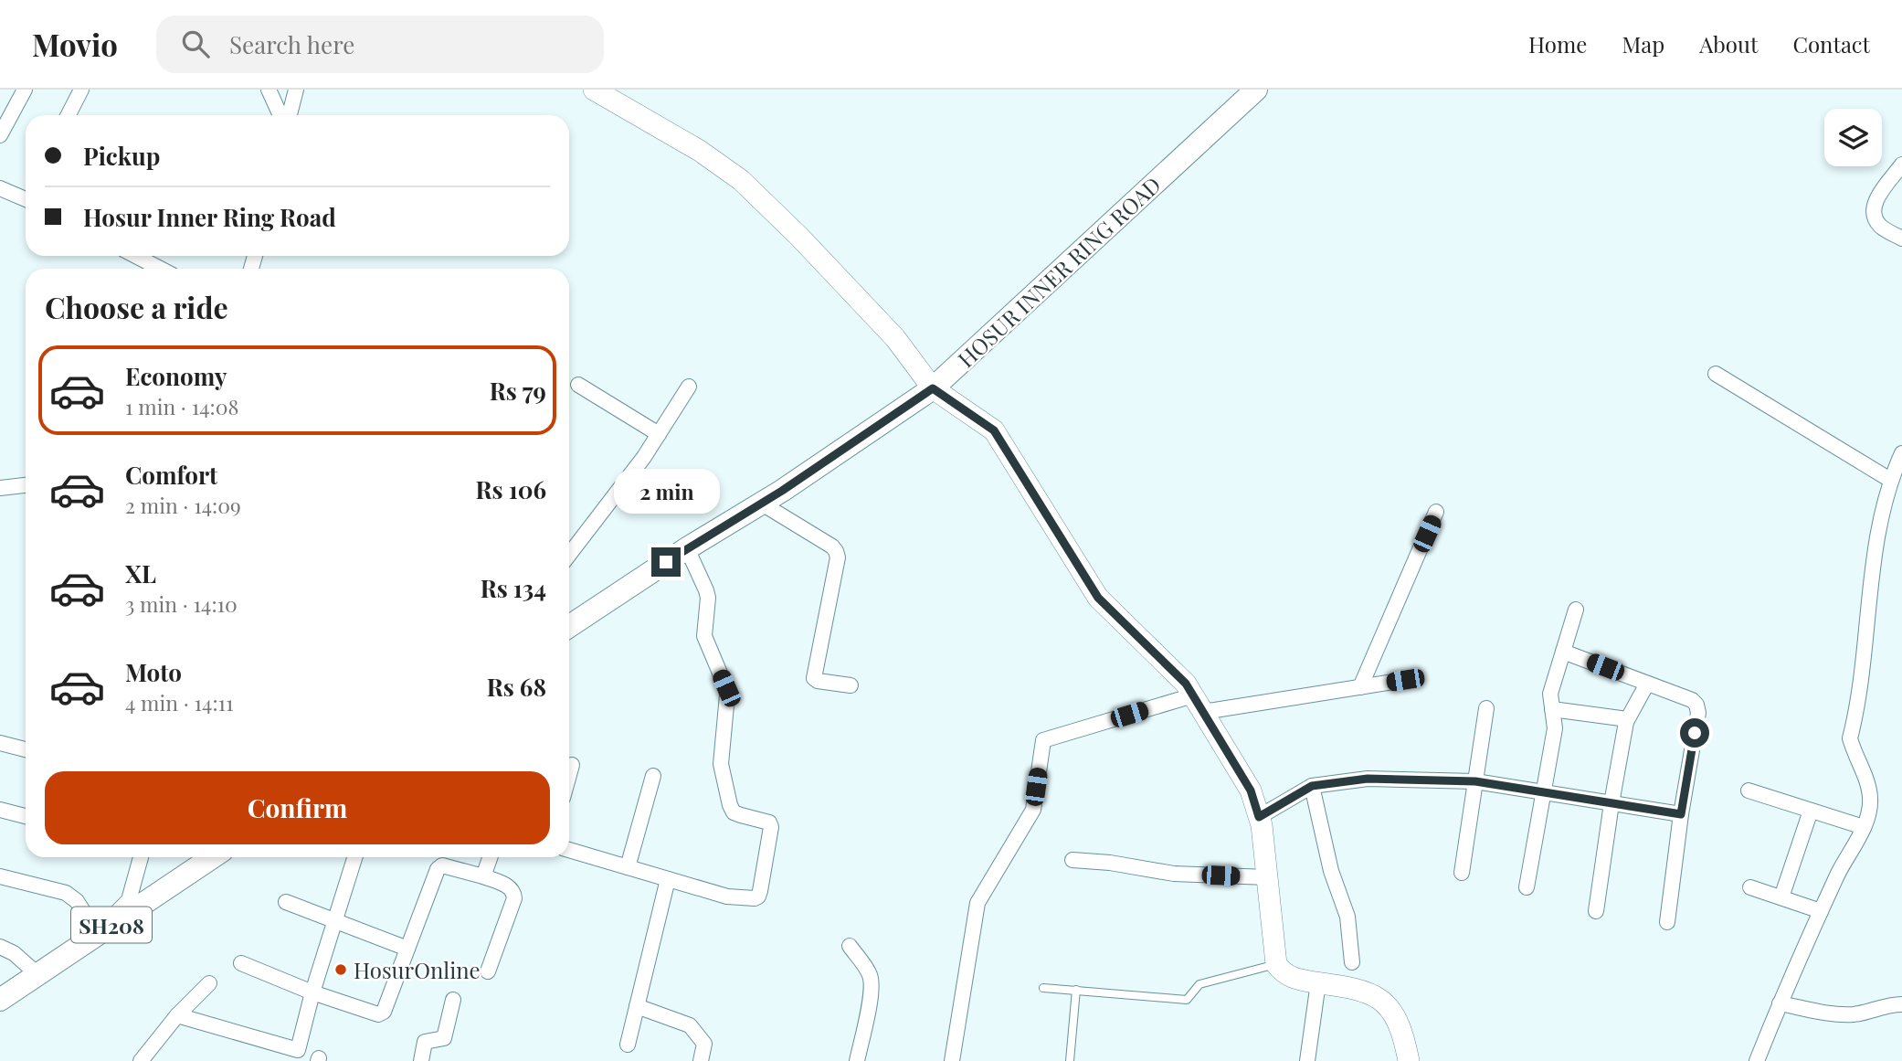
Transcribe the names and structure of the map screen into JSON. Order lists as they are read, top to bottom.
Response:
{
  "streets": {
    "main road": ["HOSUR INNER RING ROAD", "SH208"]
  },
  "places": ["HosurOnline"],
  "page": {
    "header": "Movio",
    "search": "Search here",
    "nav": [
      "Home",
      "Map",
      "About",
      "Contact"
    ],
    "banner": ["Pickup", "Hosur Inner Ring Road"],
    "heading": "Choose a ride",
    "list": [
      {
        "name": "Economy",
        "note": "1 min · 14:08",
        "value": "Rs 79"
      },
      {
        "name": "Comfort",
        "note": "2 min · 14:09",
        "value": "Rs 106"
      },
      {
        "name": "XL",
        "note": "3 min · 14:10",
        "value": "Rs 134"
      },
      {
        "name": "Moto",
        "note": "4 min · 14:11",
        "value": "Rs 68"
      }
    ],
    "bubble": "2 min",
    "buttons": "Confirm"
  }
}
